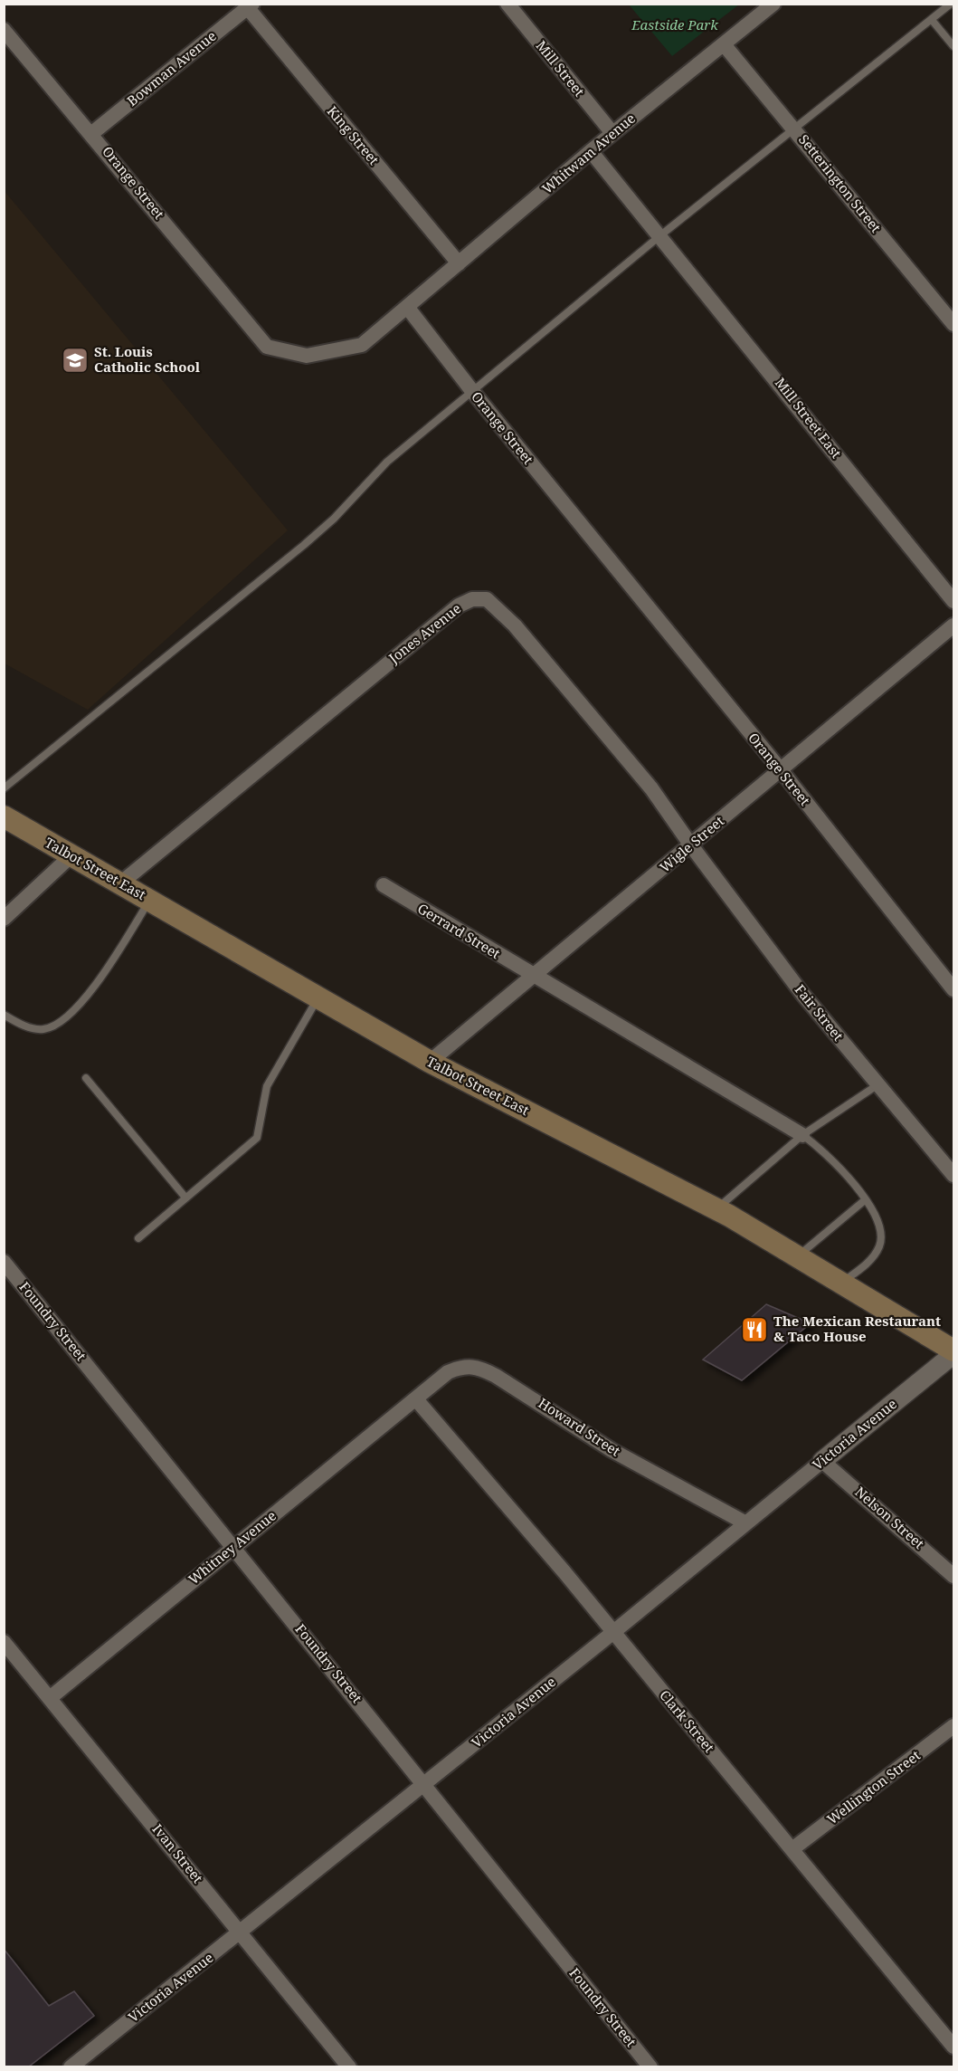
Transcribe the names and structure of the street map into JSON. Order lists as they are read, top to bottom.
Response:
{
  "streets": {
    "main road": ["Talbot Street East"],
    "street": [
      "Bowman Avenue",
      "Mill Street",
      "King Street",
      "Whitwam Avenue",
      "Orange Street",
      "Setterington Street",
      "Mill Street East",
      "Jones Avenue",
      "Wigle Street",
      "Gerrard Street",
      "Fair Street",
      "Foundry Street",
      "Howard Street",
      "Victoria Avenue",
      "Nelson Street",
      "Whitney Avenue",
      "Clark Street",
      "Wellington Street",
      "Ivan Street"
    ]
  },
  "crossings": [
    ["Bowman Avenue", "King Street"],
    ["Bowman Avenue", "Orange Street"],
    ["Mill Street", "Whitwam Avenue"],
    ["King Street", "Whitwam Avenue"],
    ["Whitwam Avenue", "Orange Street"],
    ["Whitwam Avenue", "Setterington Street"],
    ["Orange Street", "Wigle Street"],
    ["Jones Avenue", "Wigle Street"],
    ["Jones Avenue", "Talbot Street East"],
    ["Jones Avenue", "Fair Street"],
    ["Wigle Street", "Talbot Street East"],
    ["Wigle Street", "Gerrard Street"],
    ["Wigle Street", "Fair Street"],
    ["Foundry Street", "Victoria Avenue"],
    ["Foundry Street", "Whitney Avenue"],
    ["Howard Street", "Victoria Avenue"],
    ["Howard Street", "Whitney Avenue"],
    ["Howard Street", "Clark Street"],
    ["Victoria Avenue", "Nelson Street"],
    ["Victoria Avenue", "Clark Street"],
    ["Victoria Avenue", "Ivan Street"],
    ["Whitney Avenue", "Clark Street"],
    ["Whitney Avenue", "Ivan Street"],
    ["Clark Street", "Wellington Street"]
  ],
  "parks": ["Eastside Park"],
  "places": {
    "school or university": ["St. Louis Catholic School"],
    "restaurant": ["The Mexican Restaurant & Taco House"]
  }
}
